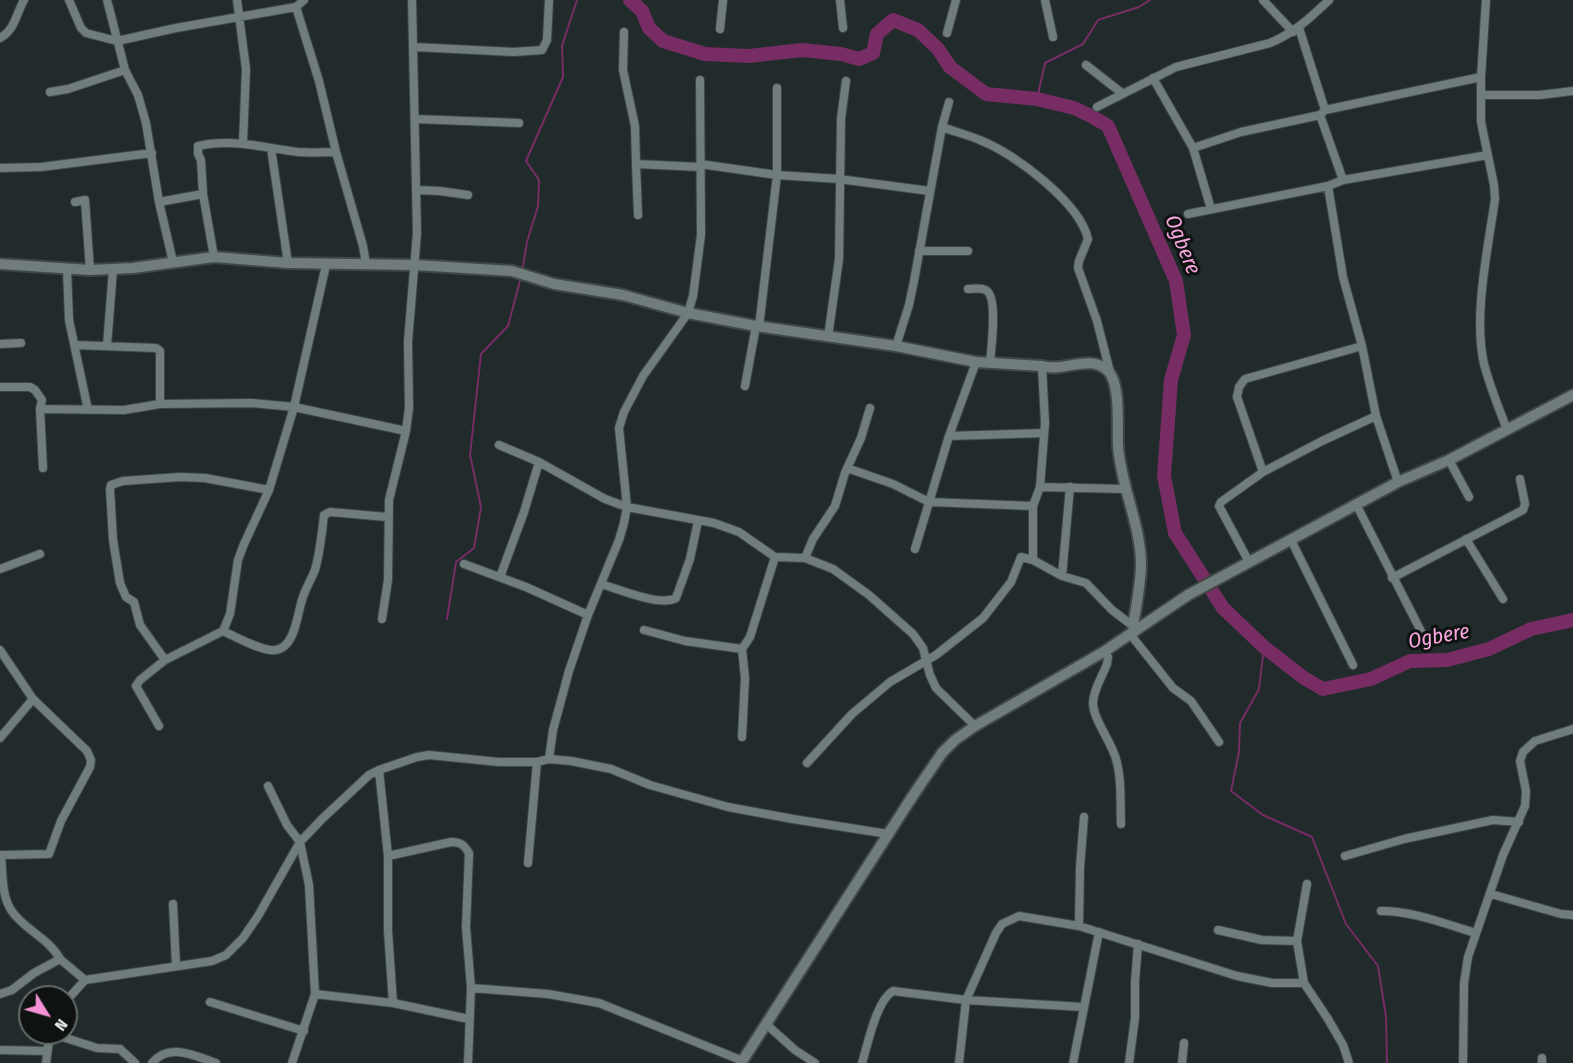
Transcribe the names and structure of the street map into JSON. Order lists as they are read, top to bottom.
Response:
{
  "water": ["Ogbere"],
  "north": "bottom right"
}
